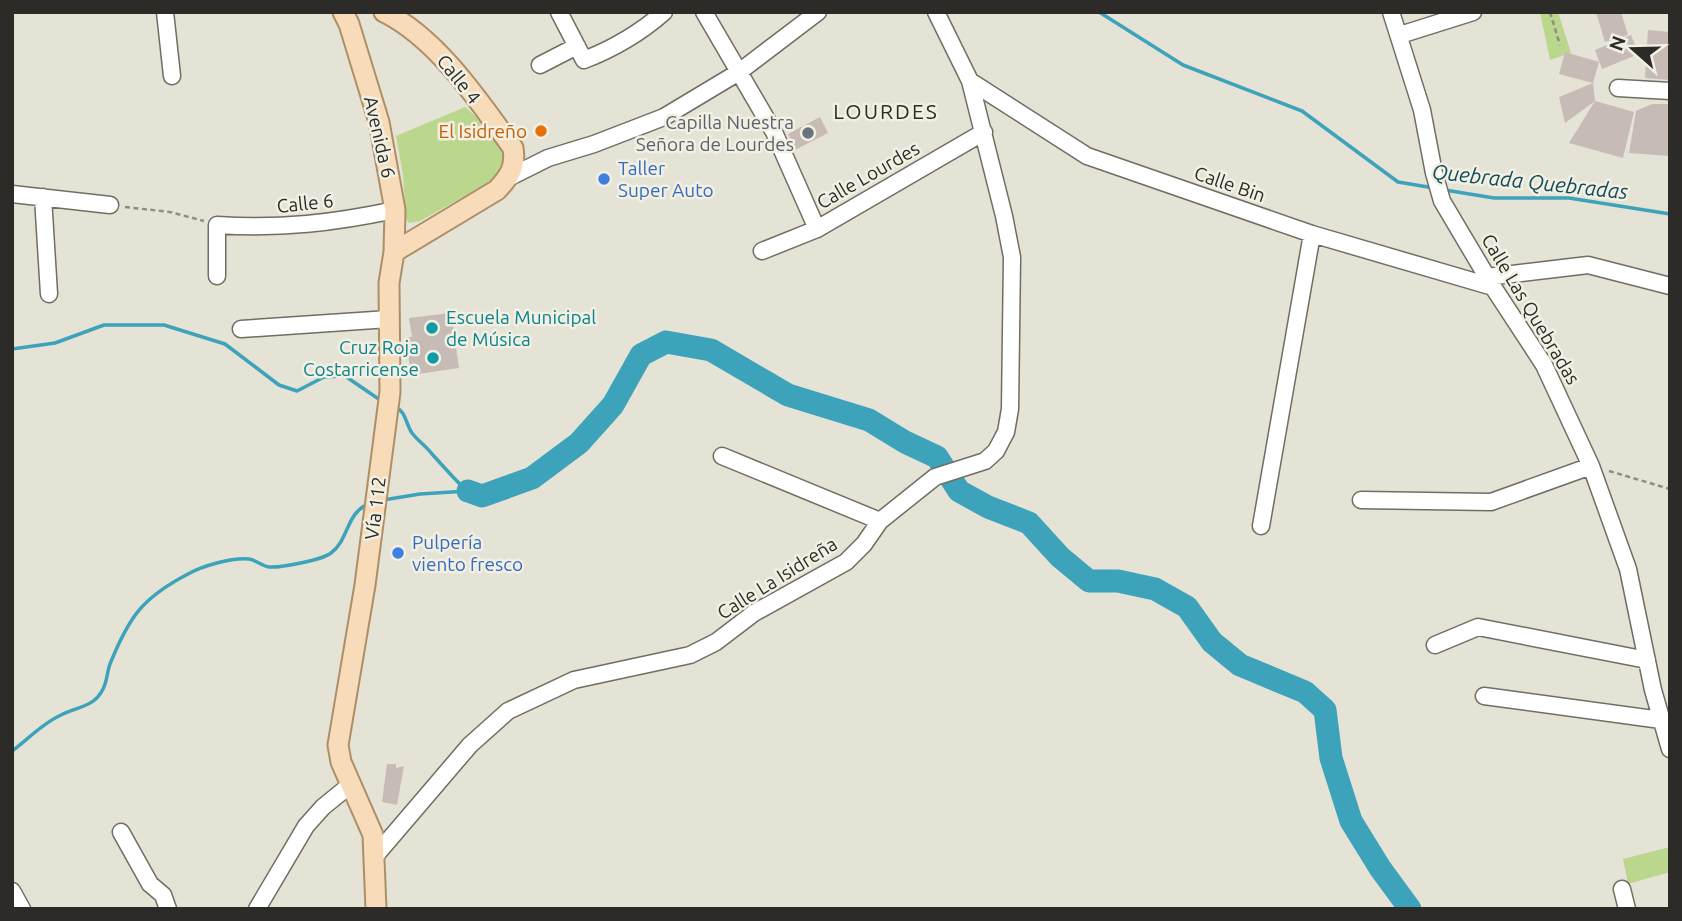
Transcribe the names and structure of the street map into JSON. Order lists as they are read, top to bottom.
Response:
{
  "streets": {
    "main road": ["Calle 4", "Avenida 6", "Vía 112"],
    "street": [
      "Calle Lourdes",
      "Calle Bin",
      "Calle 6",
      "Calle Las Quebradas",
      "Calle La Isidreña"
    ]
  },
  "crossings": [
    ["Avenida 6", "Calle 6"],
    ["Avenida 6", "Vía 112"],
    ["Calle Lourdes", "Calle La Isidreña"],
    ["Calle Bin", "Calle Las Quebradas"],
    ["Calle Bin", "Calle La Isidreña"],
    ["Vía 112", "Calle La Isidreña"]
  ],
  "districts": ["LOURDES"],
  "water": ["Quebrada Quebradas"],
  "places": [
    "El Isidreño",
    "Capilla Nuestra Señora de Lourdes",
    "Taller Super Auto",
    "Escuela Municipal de Música",
    "Cruz Roja Costarricense",
    "Pulpería viento fresco"
  ],
  "north": "left"
}
